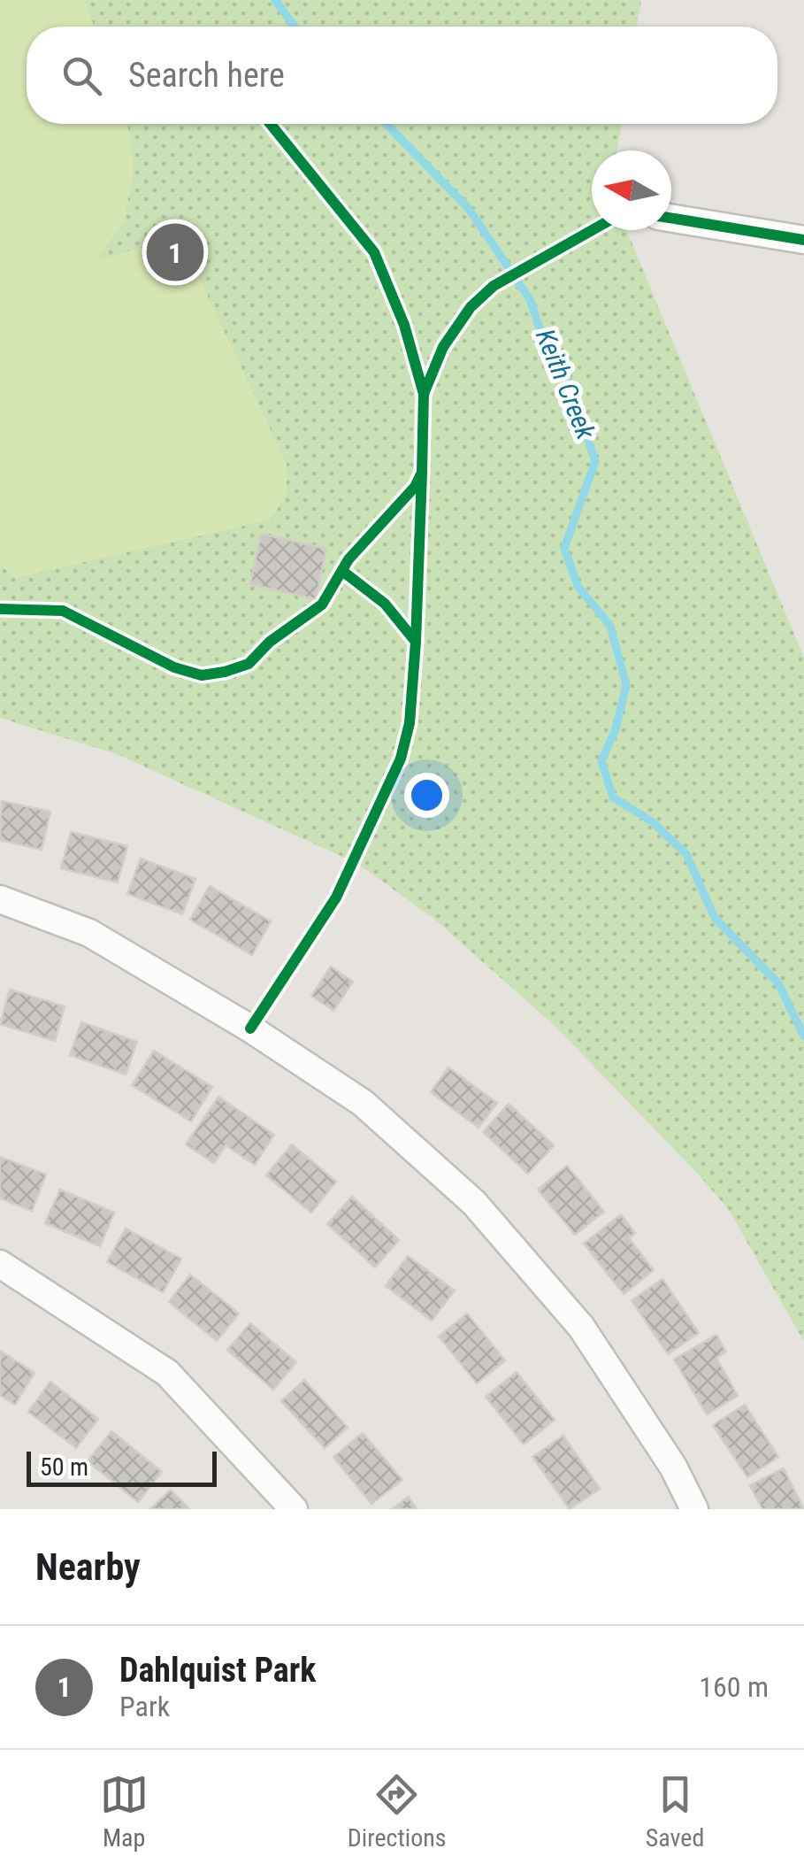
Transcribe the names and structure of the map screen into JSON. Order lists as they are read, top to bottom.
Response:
{
  "water": ["Keith Creek"],
  "scale_bar": "50 m",
  "north": "left",
  "page": {
    "search": "Search here",
    "pins": "1",
    "scale": "50 m",
    "heading": "Nearby",
    "list": [
      {
        "mark": "1",
        "name": "Dahlquist Park",
        "note": "Park",
        "value": "160 m"
      }
    ],
    "nav": ["Map", "Directions", "Saved"]
  }
}
